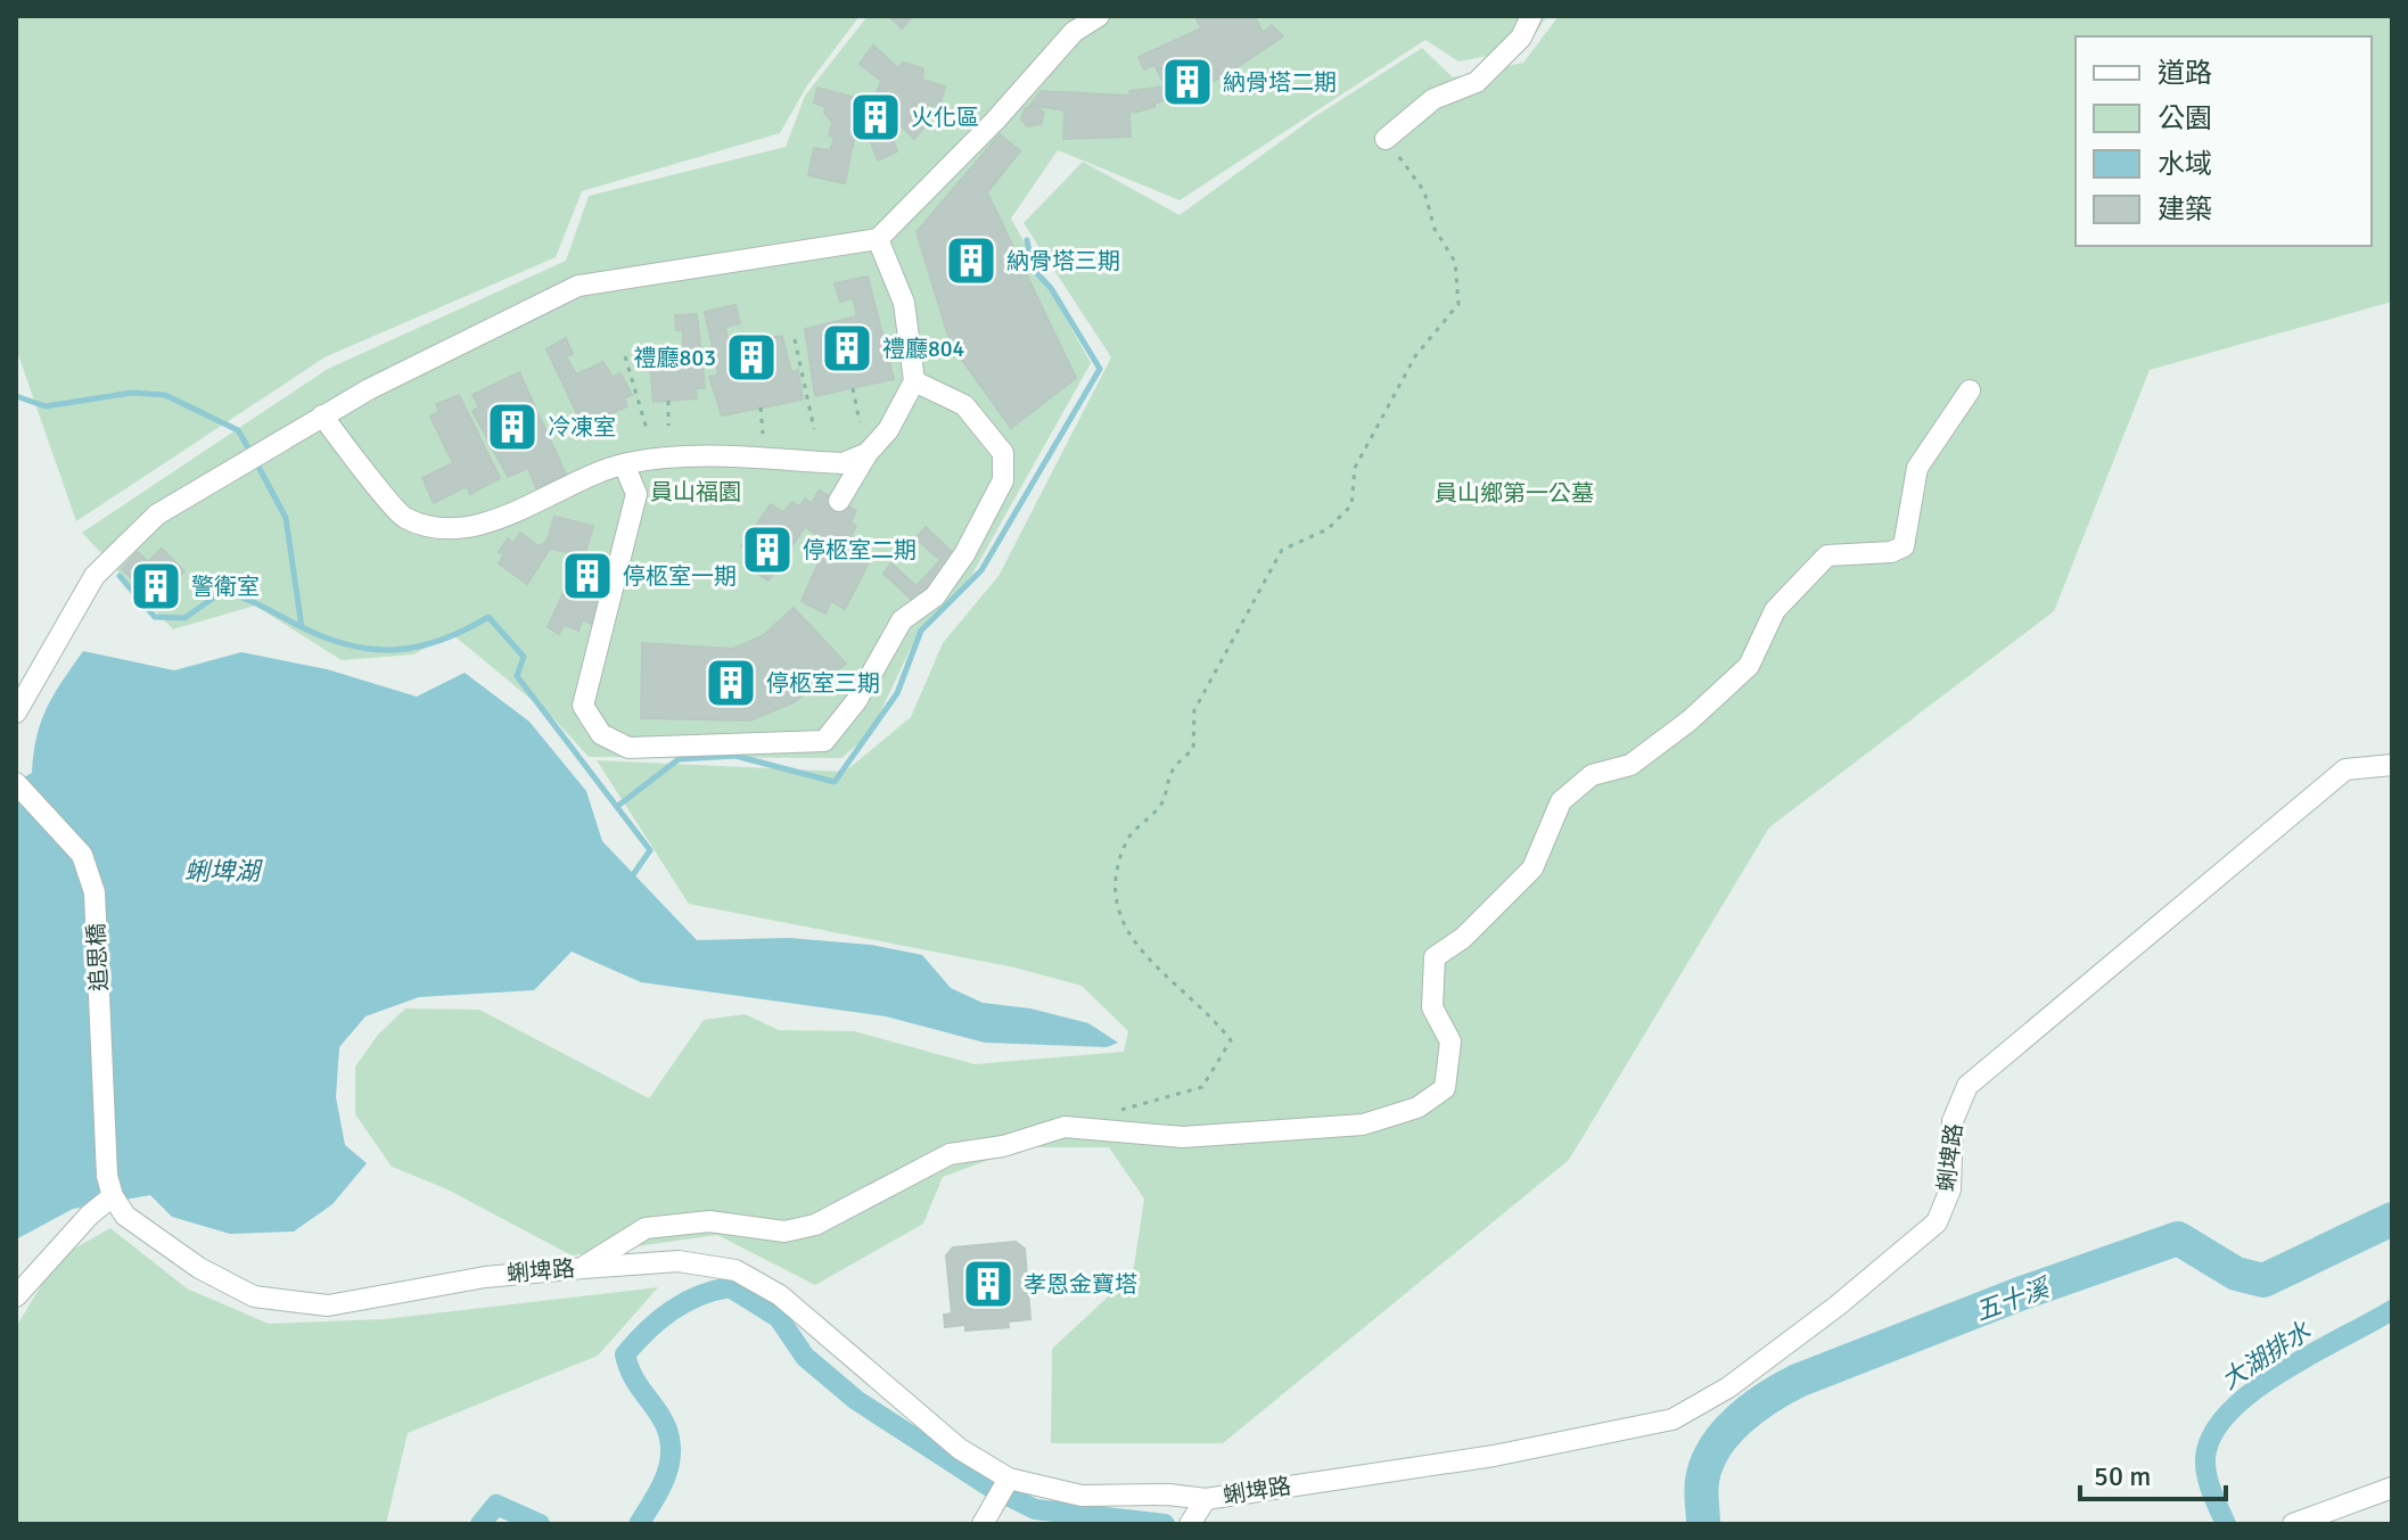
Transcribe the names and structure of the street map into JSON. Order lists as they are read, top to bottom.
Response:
{
  "streets": {
    "street": ["追思橋", "蜊埤路"]
  },
  "crossings": [
    ["追思橋", "蜊埤路"]
  ],
  "water": ["蜊埤湖", "五十溪", "大湖排水"],
  "parks": ["員山福園", "員山鄉第一公墓"],
  "places": {
    "building": [
      "納骨塔二期",
      "火化區",
      "納骨塔三期",
      "禮廳804",
      "禮廳803",
      "冷凍室",
      "停柩室二期",
      "停柩室一期",
      "警衛室",
      "停柩室三期",
      "孝恩金寶塔"
    ]
  },
  "legend": [
    "道路",
    "公園",
    "水域",
    "建築"
  ],
  "scale_bar": "50 m"
}
